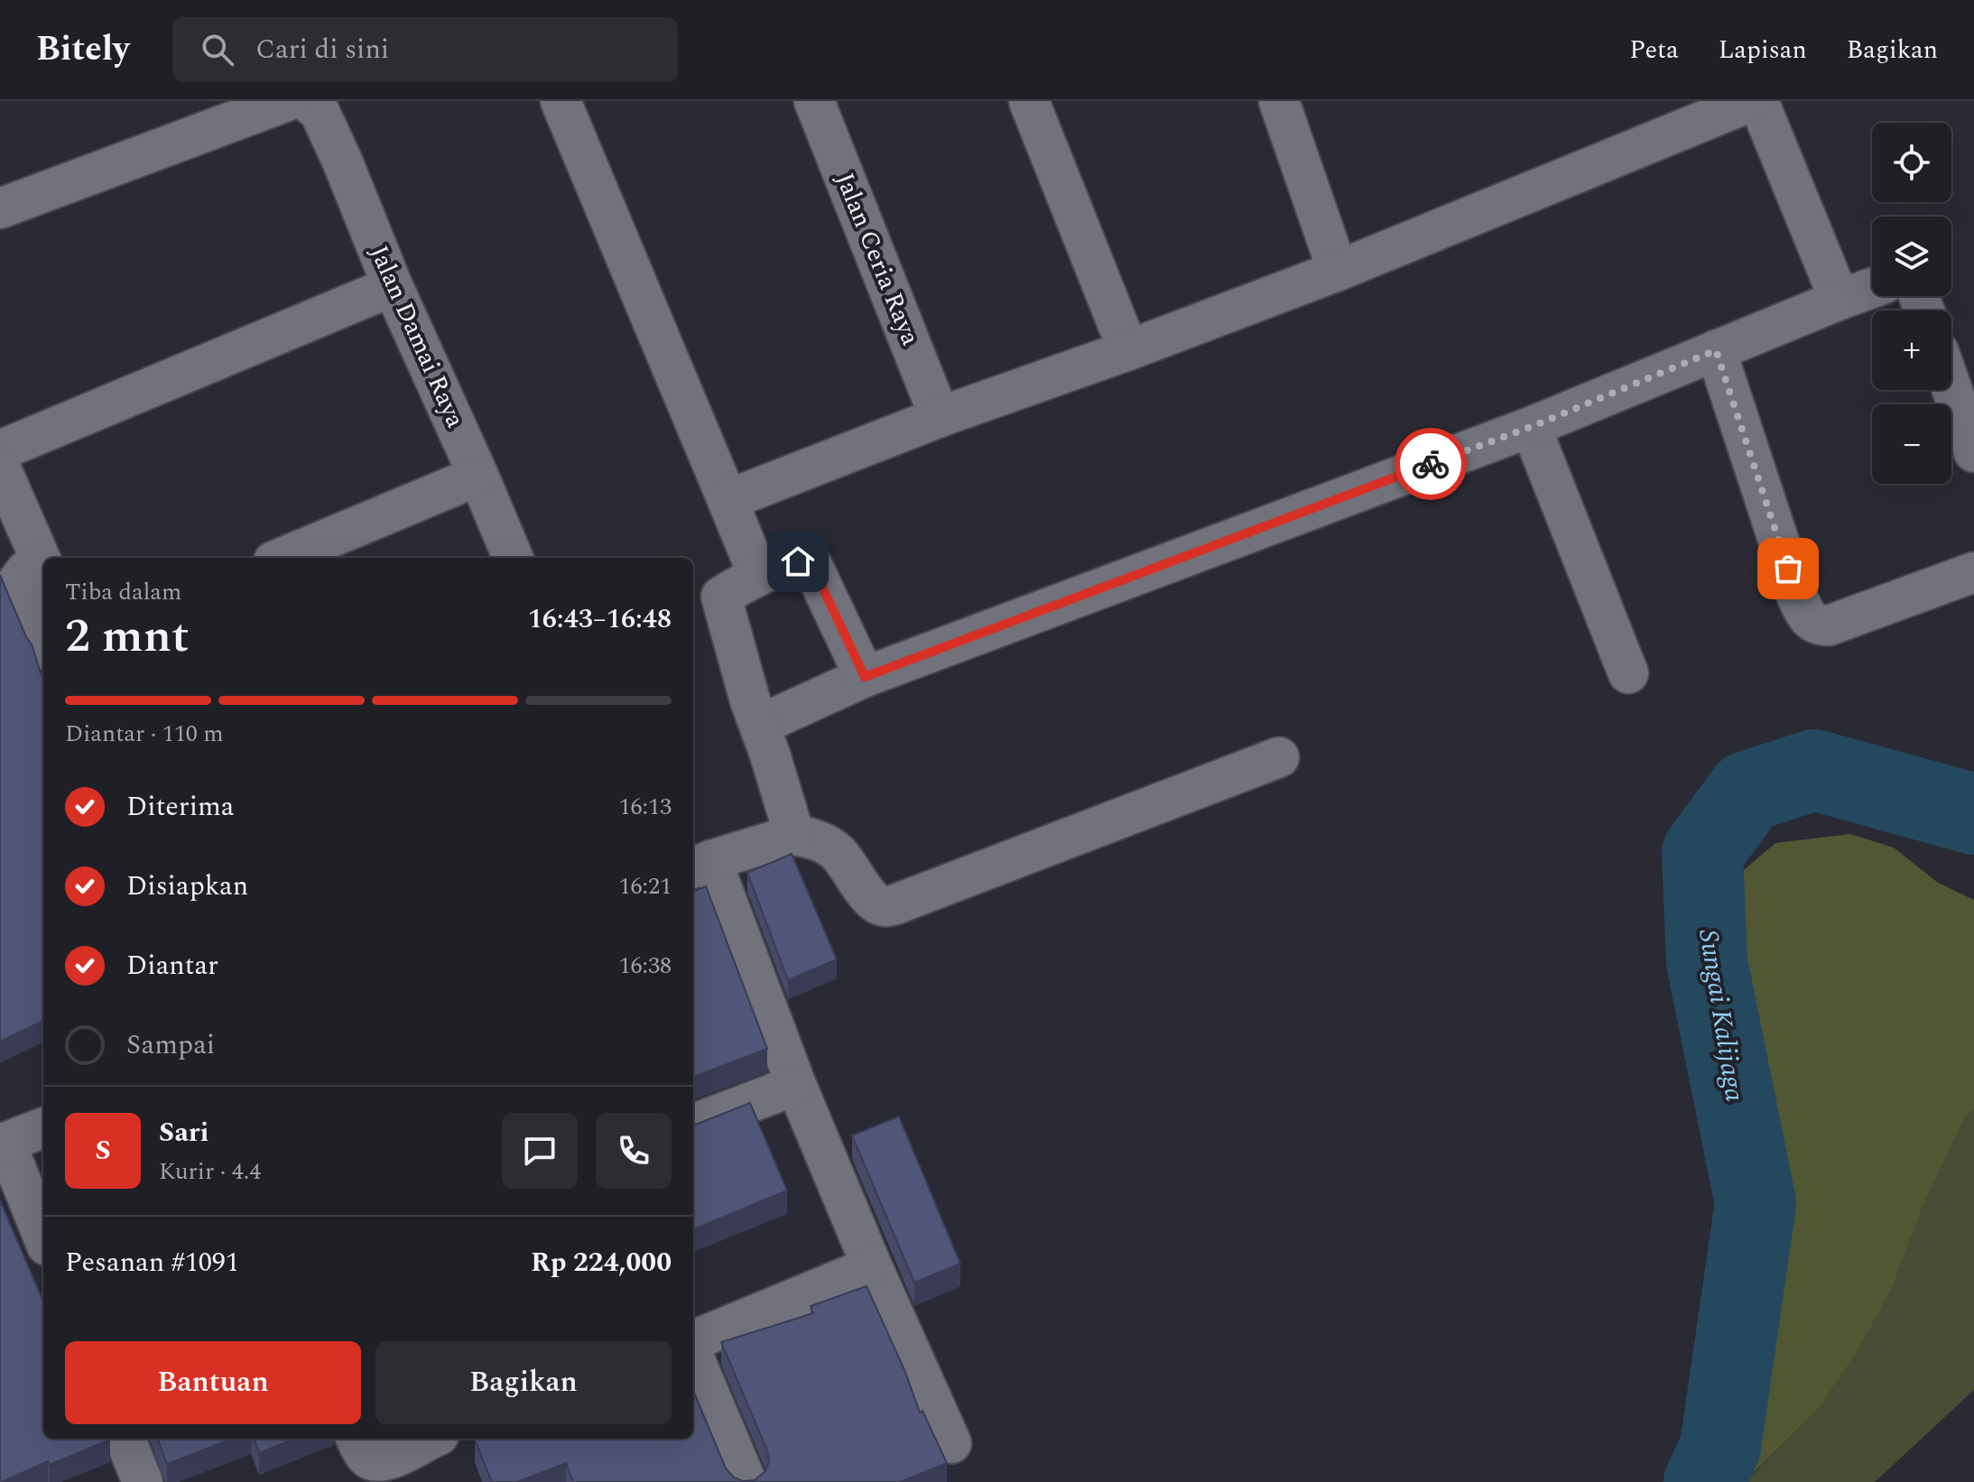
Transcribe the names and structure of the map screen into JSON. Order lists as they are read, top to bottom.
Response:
{
  "streets": {
    "street": ["Jalan Ceria Raya", "Jalan Damai Raya"]
  },
  "water": ["Sungai Kalijaga"],
  "page": {
    "header": "Bitely",
    "search": "Cari di sini",
    "nav": ["Peta", "Lapisan", "Bagikan"],
    "map_buttons": ["+", "−"],
    "heading": ["2 mnt", "Tiba dalam", "16:43–16:48"],
    "panel": [
      "Sari",
      "Kurir · 4.4",
      "Pesanan #1091",
      "Rp 224,000"
    ],
    "bar": "Diantar · 110 m",
    "list": [
      ["Diterima", "16:13"],
      ["Disiapkan", "16:21"],
      ["Diantar", "16:38"],
      "Sampai"
    ],
    "round": "S",
    "buttons": ["Bantuan", "Bagikan"]
  }
}
